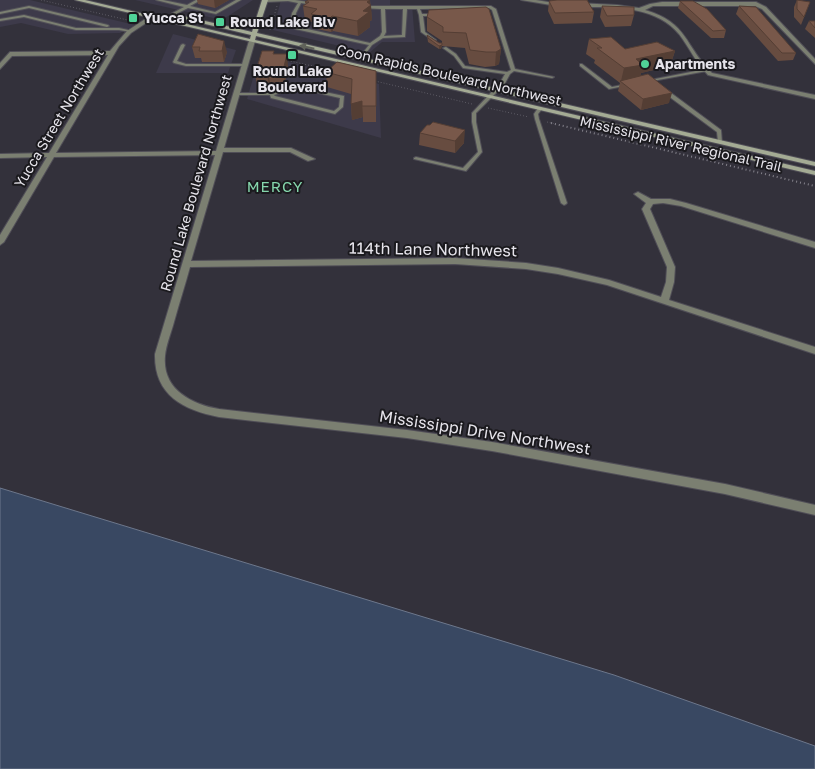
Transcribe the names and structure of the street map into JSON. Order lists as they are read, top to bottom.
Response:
{
  "streets": {
    "main road": ["Coon Rapids Boulevard Northwest", "Round Lake Boulevard Northwest"],
    "street": ["Yucca Street Northwest", "114th Lane Northwest", "Mississippi Drive Northwest"],
    "path": ["Mississippi River Regional Trail"]
  },
  "crossings": [
    ["Coon Rapids Boulevard Northwest", "Yucca Street Northwest"],
    ["Coon Rapids Boulevard Northwest", "Round Lake Boulevard Northwest"],
    ["Round Lake Boulevard Northwest", "114th Lane Northwest"],
    ["Round Lake Boulevard Northwest", "Mississippi Drive Northwest"]
  ],
  "districts": ["MERCY"],
  "places": {
    "transit": ["Yucca St", "Round Lake Blv", "Round Lake Boulevard"],
    "other": ["Apartments"]
  }
}
